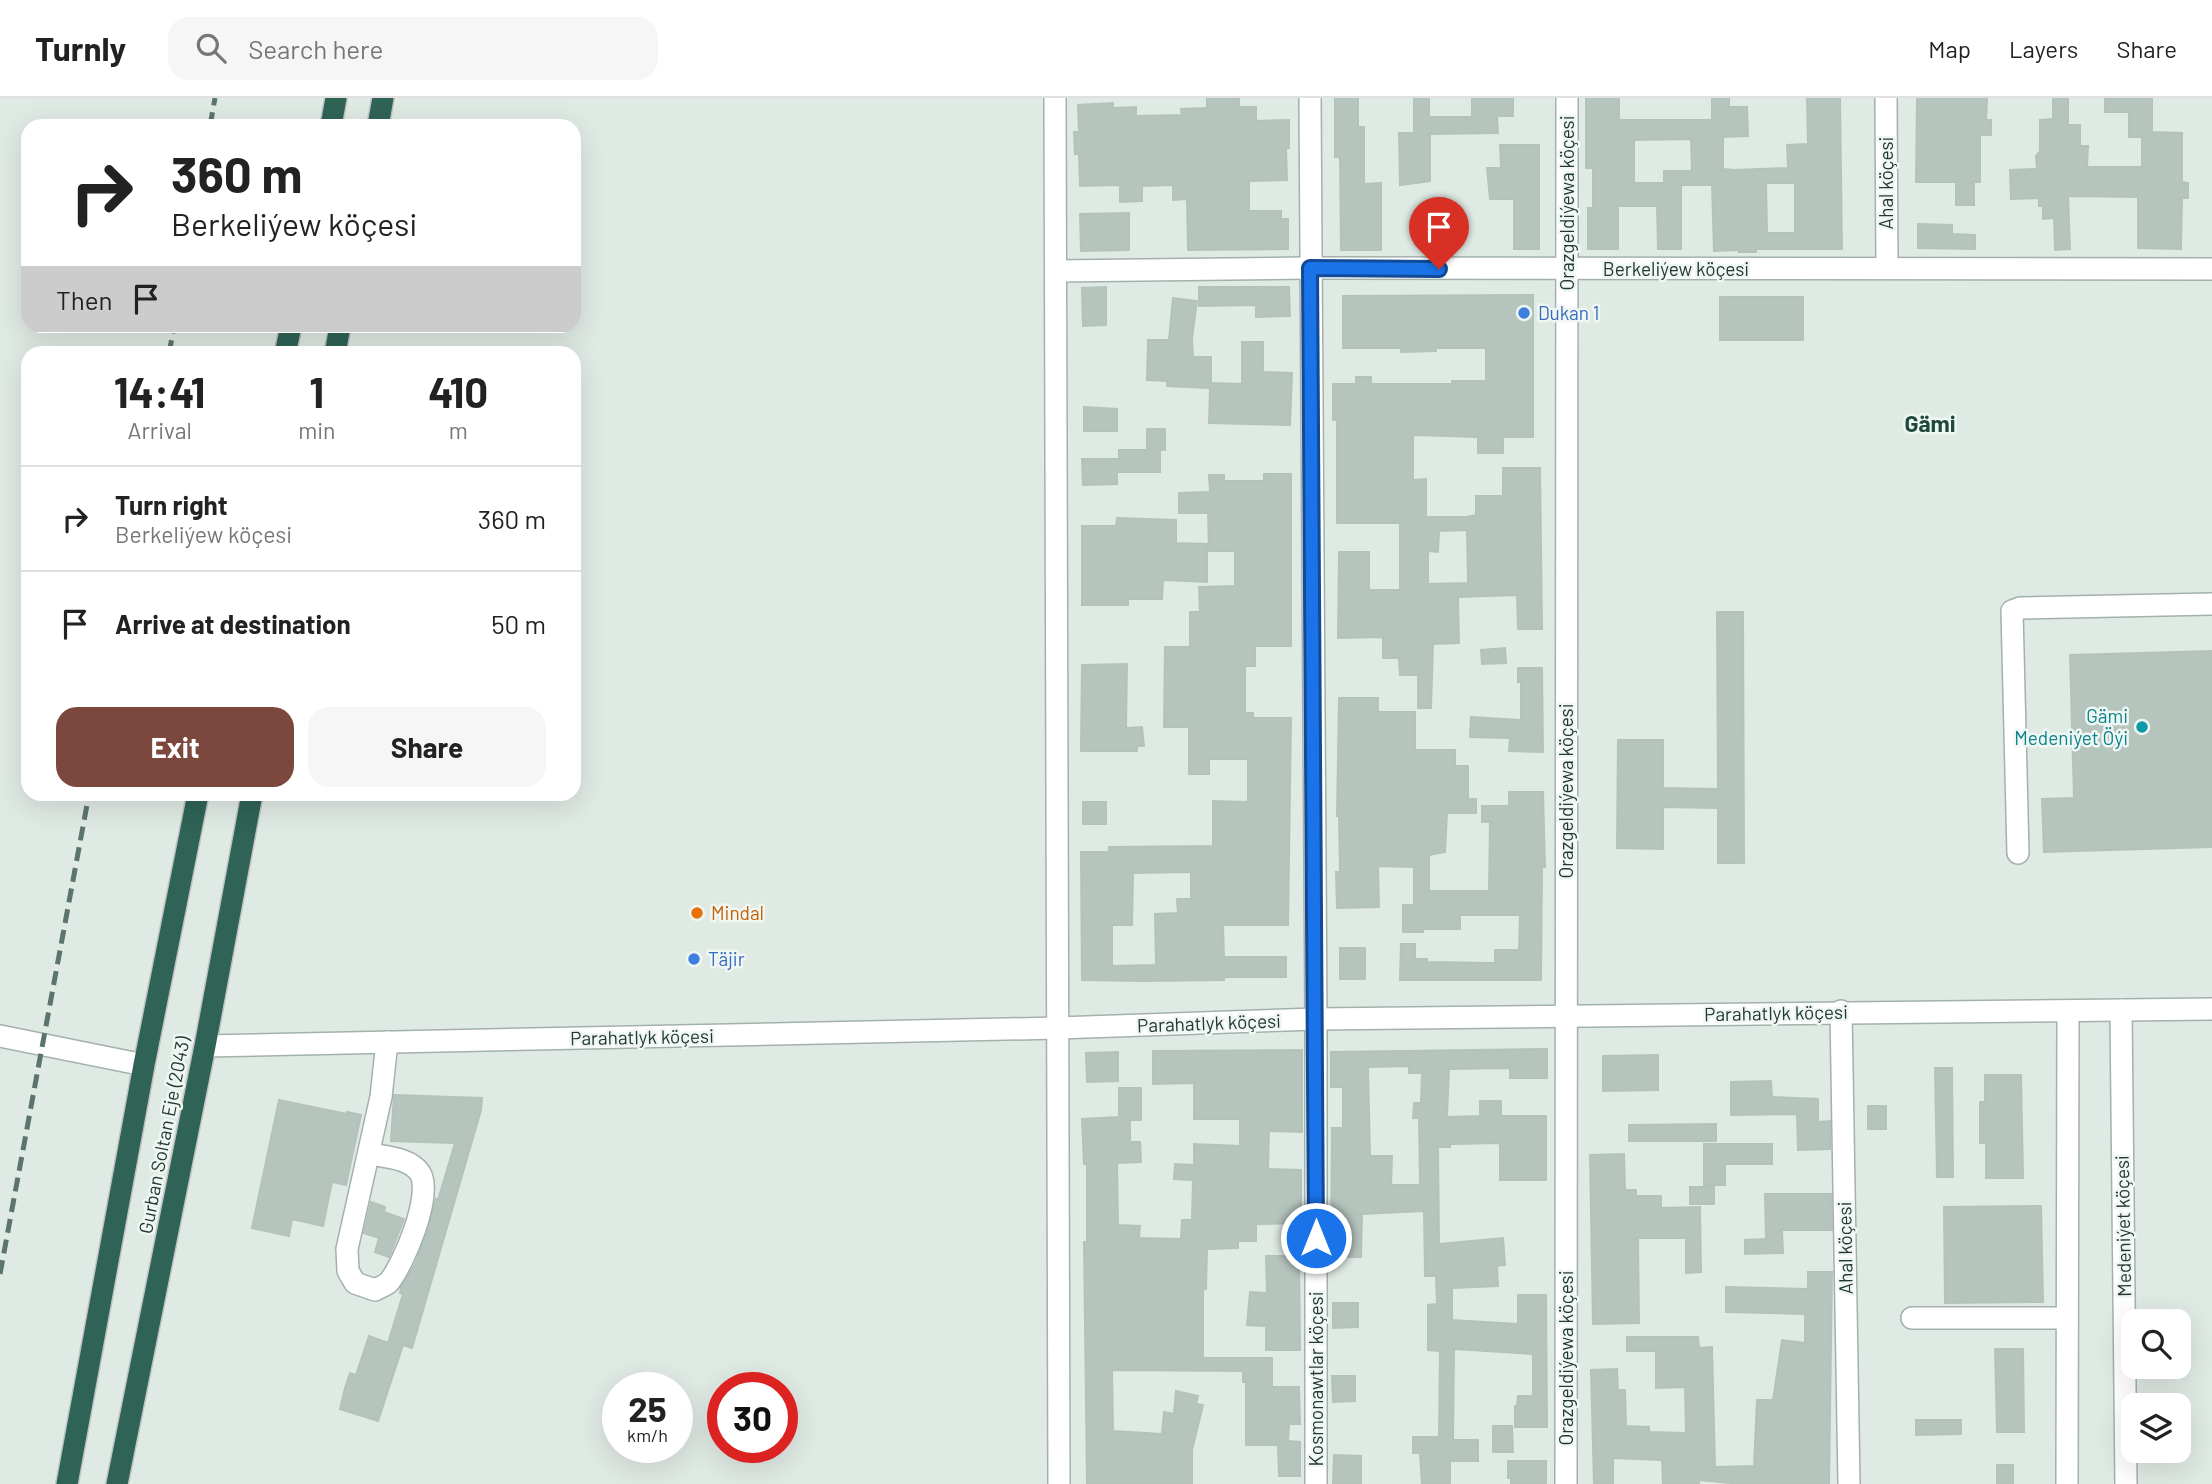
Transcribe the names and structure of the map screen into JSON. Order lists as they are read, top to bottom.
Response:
{
  "streets": {
    "highway": ["Gurban Soltan Eje (2043)"],
    "street": [
      "Ahal köçesi",
      "Orazgeldiýewa köçesi",
      "Berkeliýew köçesi",
      "Parahatlyk köçesi",
      "Medeniýet köçesi",
      "Kosmonawtlar köçesi"
    ]
  },
  "crossings": [
    ["Ahal köçesi", "Berkeliýew köçesi"],
    ["Ahal köçesi", "Parahatlyk köçesi"],
    ["Orazgeldiýewa köçesi", "Berkeliýew köçesi"],
    ["Orazgeldiýewa köçesi", "Parahatlyk köçesi"],
    ["Berkeliýew köçesi", "Kosmonawtlar köçesi"],
    ["Parahatlyk köçesi", "Gurban Soltan Eje (2043)"],
    ["Parahatlyk köçesi", "Medeniýet köçesi"],
    ["Parahatlyk köçesi", "Kosmonawtlar köçesi"]
  ],
  "districts": ["Gämi"],
  "places": [
    "Dukan 1",
    "Gämi Medeniýet Öýi",
    "Mindal",
    "Täjir"
  ],
  "page": {
    "header": "Turnly",
    "search": "Search here",
    "nav": ["Map", "Layers", "Share"],
    "turn": ["360 m", "Berkeliýew köçesi"],
    "then": "Then",
    "eta": [
      "14:41",
      "Arrival",
      "1",
      "min",
      "410",
      "m"
    ],
    "list": [
      {
        "name": "Turn right",
        "note": "Berkeliýew köçesi",
        "value": "360 m"
      },
      {
        "name": "Arrive at destination",
        "value": "50 m"
      }
    ],
    "buttons": ["Exit", "Share"],
    "speed": "25 km/h",
    "limit": "30"
  }
}
